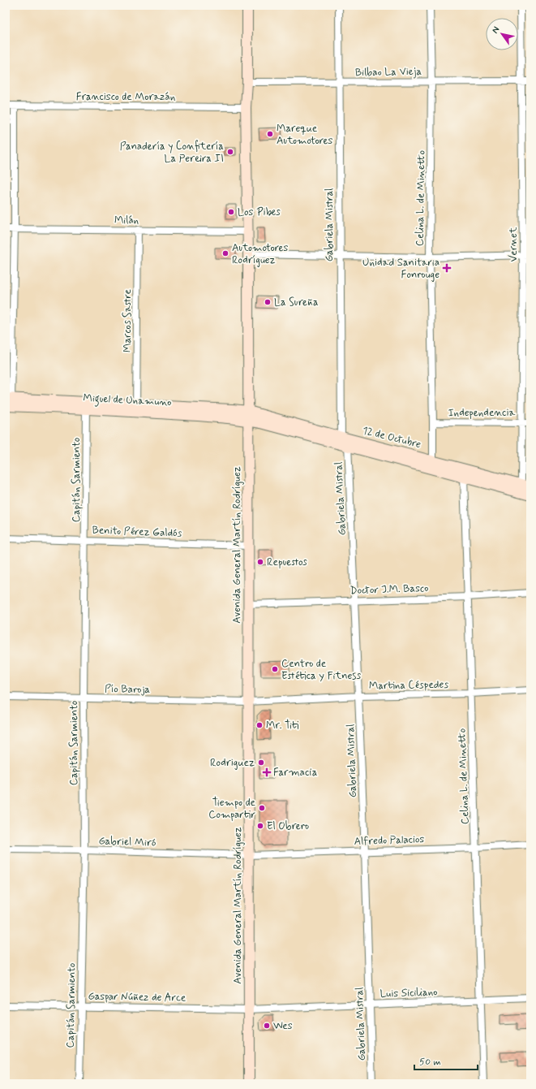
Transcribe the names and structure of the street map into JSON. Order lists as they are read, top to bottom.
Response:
{
  "streets": {
    "main road": ["Miguel de Unamuno", "12 de Octubre", "Avenida General Martín Rodríguez"],
    "street": [
      "Bilbao La Vieja",
      "Francisco de Morazán",
      "Celina L. de Minetto",
      "Milán",
      "Gabriela Mistral",
      "Vernet",
      "Marcos Sastre",
      "Independencia",
      "Capitán Sarmiento",
      "Benito Pérez Galdós",
      "Doctor J.M. Basco",
      "Martina Céspedes",
      "Pío Baroja",
      "Alfredo Palacios",
      "Gabriel Miró",
      "Luis Siciliano",
      "Gaspar Núñez de Arce"
    ]
  },
  "crossings": [
    ["Bilbao La Vieja", "Celina L. de Minetto"],
    ["Bilbao La Vieja", "Gabriela Mistral"],
    ["Bilbao La Vieja", "Vernet"],
    ["Bilbao La Vieja", "Avenida General Martín Rodríguez"],
    ["Francisco de Morazán", "Avenida General Martín Rodríguez"],
    ["Celina L. de Minetto", "Independencia"],
    ["Celina L. de Minetto", "12 de Octubre"],
    ["Celina L. de Minetto", "Doctor J.M. Basco"],
    ["Celina L. de Minetto", "Martina Céspedes"],
    ["Celina L. de Minetto", "Alfredo Palacios"],
    ["Celina L. de Minetto", "Luis Siciliano"],
    ["Milán", "Marcos Sastre"],
    ["Milán", "Avenida General Martín Rodríguez"],
    ["Gabriela Mistral", "12 de Octubre"],
    ["Gabriela Mistral", "Doctor J.M. Basco"],
    ["Gabriela Mistral", "Martina Céspedes"],
    ["Gabriela Mistral", "Alfredo Palacios"],
    ["Gabriela Mistral", "Luis Siciliano"],
    ["Vernet", "Independencia"],
    ["Vernet", "12 de Octubre"],
    ["Marcos Sastre", "Miguel de Unamuno"],
    ["Miguel de Unamuno", "12 de Octubre"],
    ["Miguel de Unamuno", "Capitán Sarmiento"],
    ["Miguel de Unamuno", "Avenida General Martín Rodríguez"],
    ["12 de Octubre", "Avenida General Martín Rodríguez"],
    ["Capitán Sarmiento", "Benito Pérez Galdós"],
    ["Capitán Sarmiento", "Pío Baroja"],
    ["Capitán Sarmiento", "Gabriel Miró"],
    ["Capitán Sarmiento", "Gaspar Núñez de Arce"],
    ["Benito Pérez Galdós", "Avenida General Martín Rodríguez"],
    ["Avenida General Martín Rodríguez", "Doctor J.M. Basco"],
    ["Avenida General Martín Rodríguez", "Martina Céspedes"],
    ["Avenida General Martín Rodríguez", "Pío Baroja"],
    ["Avenida General Martín Rodríguez", "Alfredo Palacios"],
    ["Avenida General Martín Rodríguez", "Gabriel Miró"],
    ["Avenida General Martín Rodríguez", "Luis Siciliano"],
    ["Avenida General Martín Rodríguez", "Gaspar Núñez de Arce"],
    ["Martina Céspedes", "Pío Baroja"],
    ["Alfredo Palacios", "Gabriel Miró"],
    ["Luis Siciliano", "Gaspar Núñez de Arce"]
  ],
  "places": {
    "other": [
      "Mareque Automotores",
      "Panadería y Confitería La Pereira II",
      "Los Pibes",
      "Automotores Rodríguez",
      "La Sureña",
      "Repuestos",
      "Centro de Estética y Fitness",
      "Mr. Titi",
      "Rodriguez",
      "Tiempo de Compartir",
      "El Obrero",
      "Wes"
    ],
    "health": ["Unidad Sanitaria Fonrouge", "Farmacia"]
  },
  "scale_bar": "50 m",
  "north": "top left"
}
